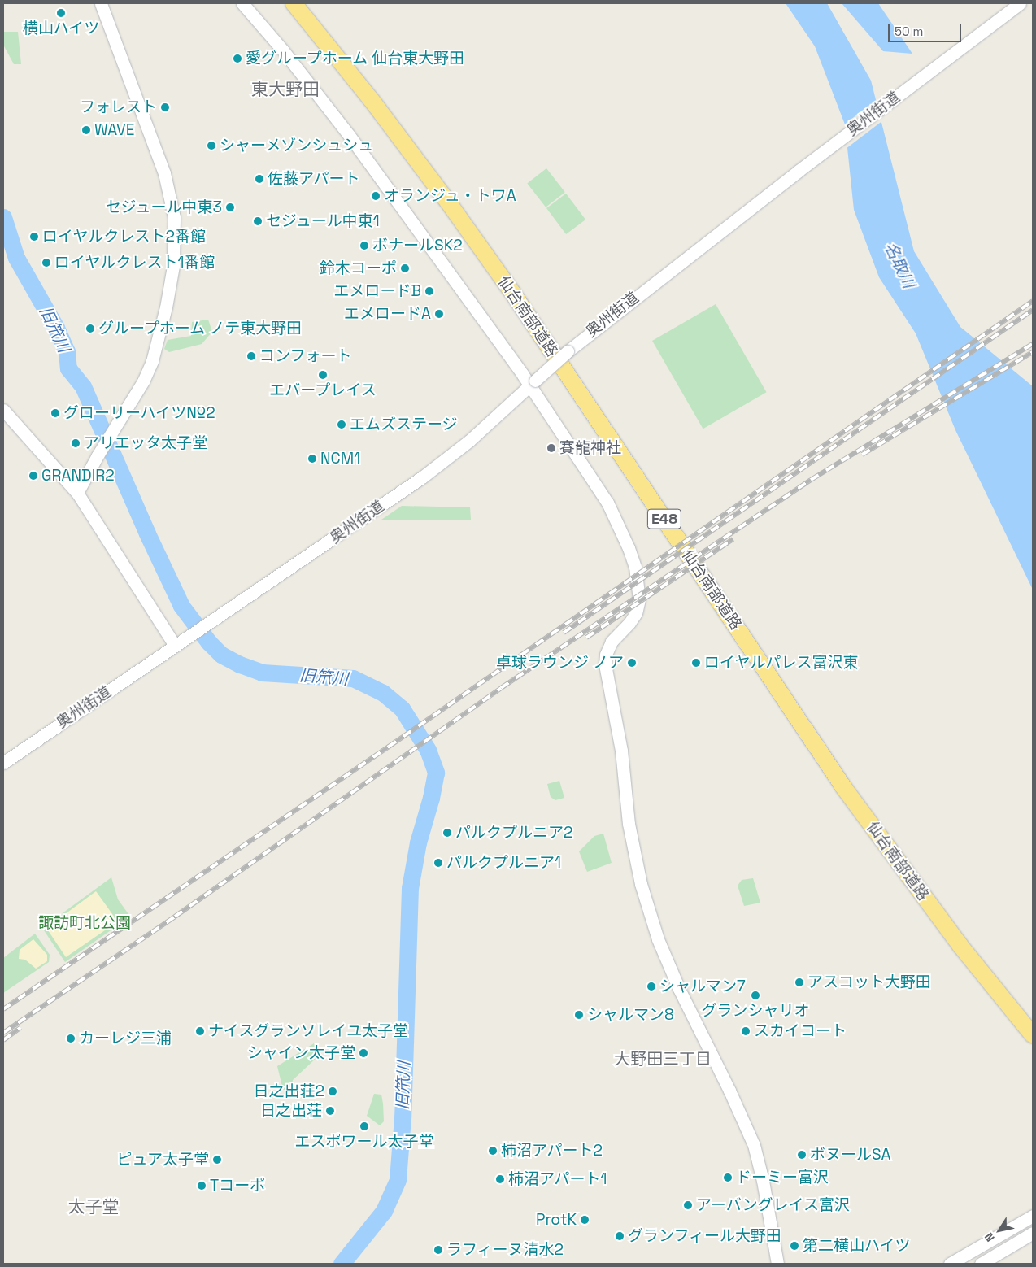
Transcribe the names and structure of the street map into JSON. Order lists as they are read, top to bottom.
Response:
{
  "streets": {
    "highway": ["仙台南部道路", "E48"],
    "street": ["奥州街道"]
  },
  "districts": ["東大野田", "大野田三丁目", "太子堂"],
  "water": ["名取川", "旧笊川"],
  "parks": ["諏訪町北公園"],
  "places": [
    "横山ハイツ",
    "愛グループホーム 仙台東大野田",
    "フォレスト",
    "WAVE",
    "シャーメゾンシュシュ",
    "佐藤アパート",
    "オランジュ・トワA",
    "セジュール中東3",
    "セジュール中東1",
    "ロイヤルクレスト2番館",
    "ボナールSK2",
    "ロイヤルクレスト1番館",
    "鈴木コーポ",
    "エメロードB",
    "エメロードA",
    "グループホーム ノテ東大野田",
    "コンフォート",
    "エバープレイス",
    "グローリーハイツ№2",
    "エムズステージ",
    "アリエッタ太子堂",
    "賽龍神社",
    "NCM1",
    "GRANDIR2",
    "卓球ラウンジ ノア",
    "ロイヤルパレス富沢東",
    "パルクプルニア2",
    "パルクプルニア1",
    "アスコット大野田",
    "シャルマン7",
    "グランシャリオ",
    "シャルマン8",
    "ナイスグランソレイユ太子堂",
    "スカイコート",
    "カーレジ三浦",
    "シャイン太子堂",
    "日之出荘2",
    "日之出荘",
    "エスポワール太子堂",
    "柿沼アパート2",
    "ボヌールSA",
    "ピュア太子堂",
    "ドーミー富沢",
    "柿沼アパート1",
    "Tコーポ",
    "アーバングレイス富沢",
    "ProtK",
    "グランフィール大野田",
    "第二横山ハイツ",
    "ラフィーヌ清水2"
  ],
  "scale_bar": "50 m",
  "north": "bottom left"
}
